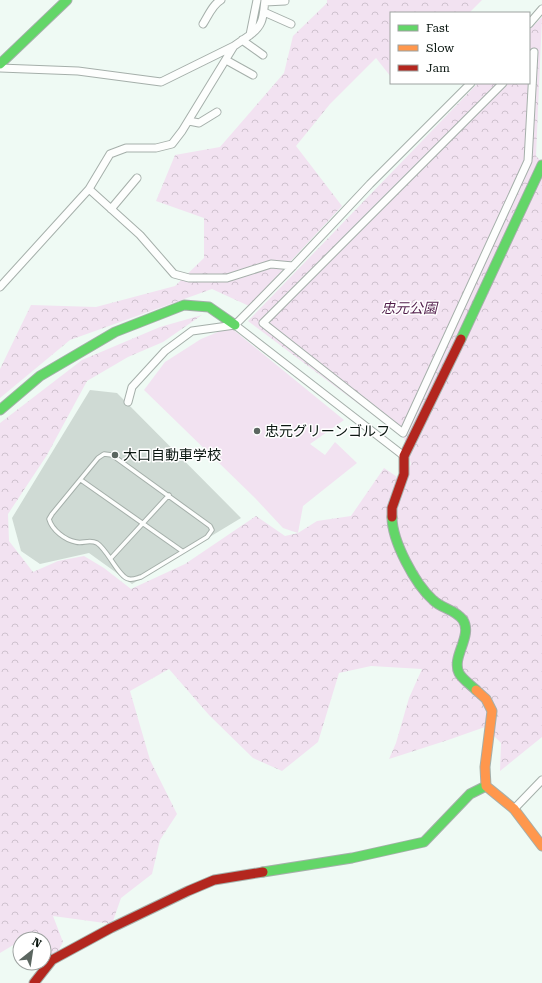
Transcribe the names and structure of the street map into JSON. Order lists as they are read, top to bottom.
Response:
{
  "parks": ["忠元公園"],
  "places": ["忠元グリーンゴルフ", "大口自動車学校"],
  "legend": ["Fast", "Slow", "Jam"],
  "north": "top right"
}
